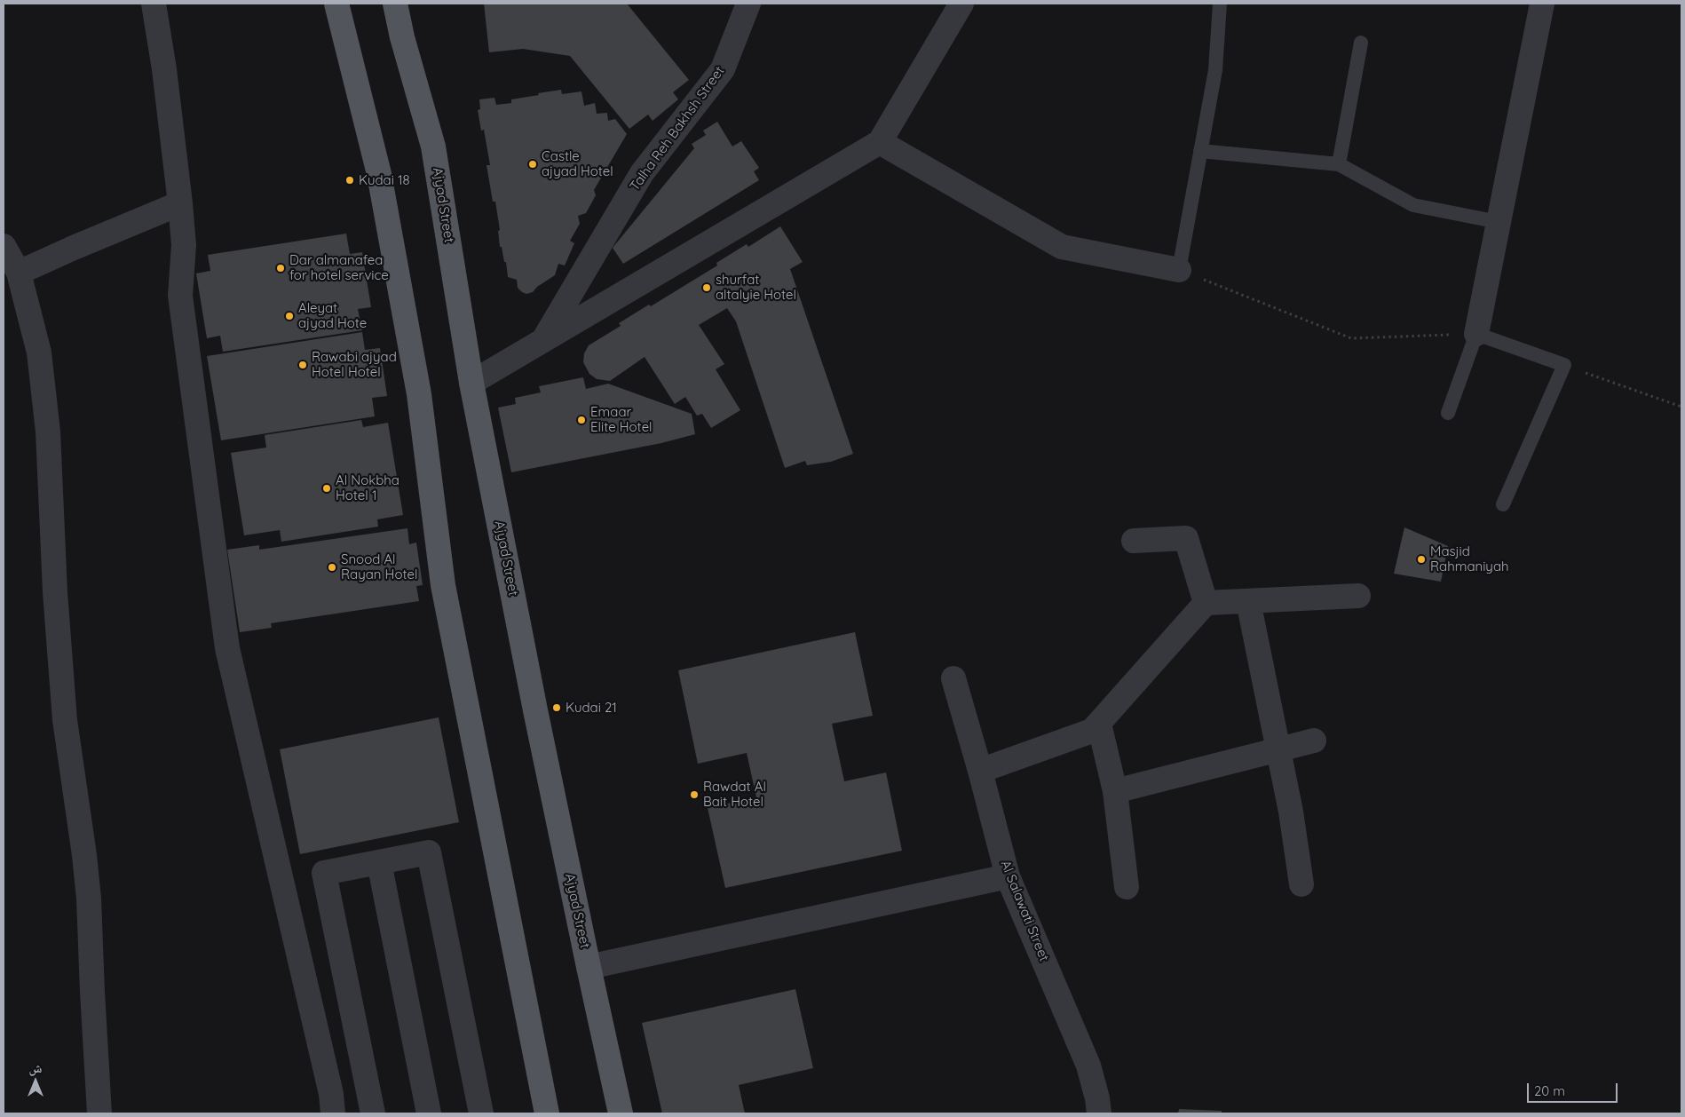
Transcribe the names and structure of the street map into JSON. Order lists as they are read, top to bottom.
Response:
{
  "streets": {
    "main road": ["Ajyad Street"],
    "street": ["Talha Reh Bakhsh Street", "Al Salawati Street"]
  },
  "places": [
    "Castle ajyad Hotel",
    "Kudai 18",
    "Dar almanafea for hotel service",
    "shurfat altalyie Hotel",
    "Aleyat ajyad Hote",
    "Rawabi ajyad Hotel Hotel",
    "Emaar Elite Hotel",
    "Al Nokbha Hotel 1",
    "Masjid Rahmaniyah",
    "Snood Al Rayan Hotel",
    "Kudai 21",
    "Rawdat Al Bait Hotel"
  ],
  "scale_bar": "20 m",
  "north": "top"
}
